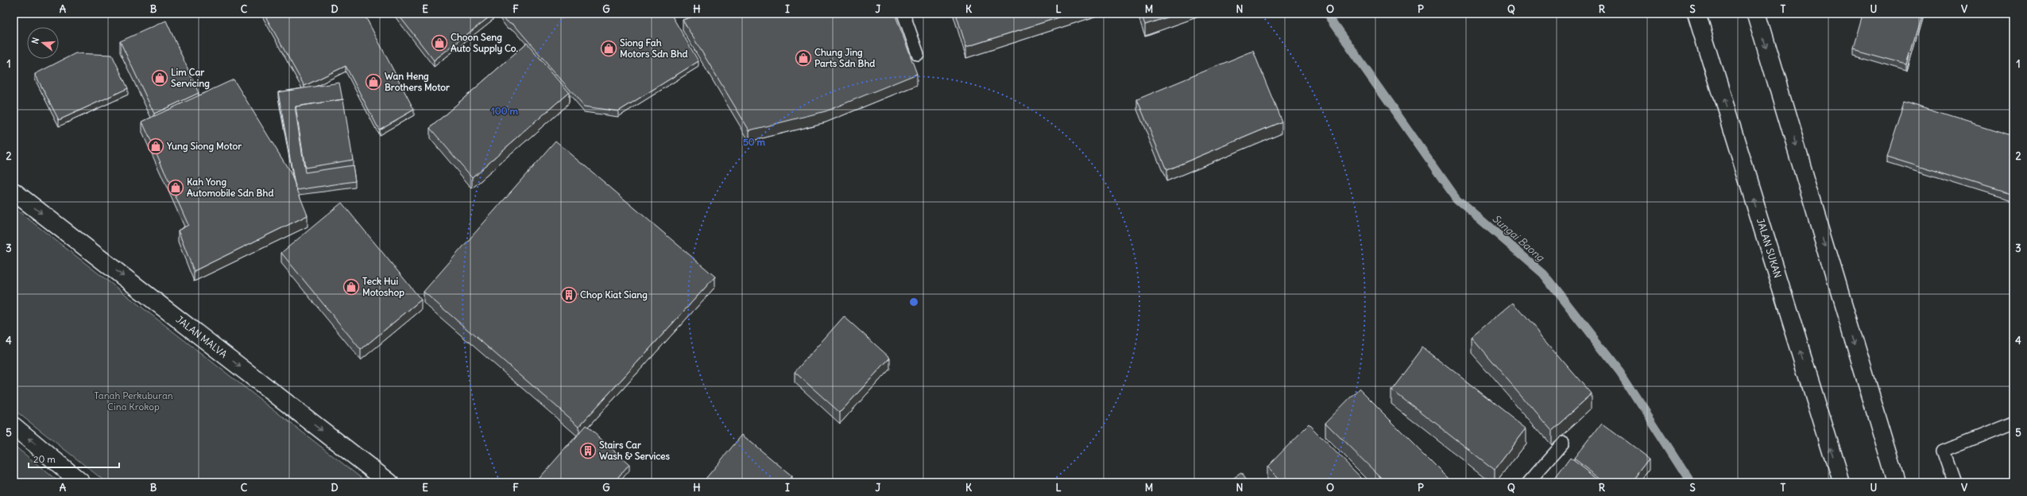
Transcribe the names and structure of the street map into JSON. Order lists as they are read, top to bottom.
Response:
{
  "streets": {
    "main road": ["JALAN SUKAN", "JALAN MALVA"]
  },
  "one_way": ["JALAN MALVA"],
  "water": ["Sungai Baong"],
  "parks": ["Tanah Perkuburan Cina Krokop"],
  "places": {
    "shop": [
      "Choon Seng Auto Supply Co.",
      "Siong Fah Motors Sdn Bhd",
      "Chung Jing Parts Sdn Bhd",
      "Lim Car Servicing",
      "Wan Heng Brothers Motor",
      "Yung Siong Motor",
      "Kah Yong Automobile Sdn Bhd",
      "Teck Hui Motoshop"
    ],
    "building": ["Chop Kiat Siang", "Stairs Car Wash & Services"]
  },
  "scale_bar": "20 m",
  "north": "left",
  "grid": {
    "columns": [
      "A",
      "B",
      "C",
      "D",
      "E",
      "F",
      "G",
      "H",
      "I",
      "J",
      "K",
      "L",
      "M",
      "N",
      "O",
      "P",
      "Q",
      "R",
      "S",
      "T",
      "U",
      "V"
    ],
    "rows": [
      "1",
      "2",
      "3",
      "4",
      "5"
    ]
  },
  "rings": ["100 m", "50 m"]
}
